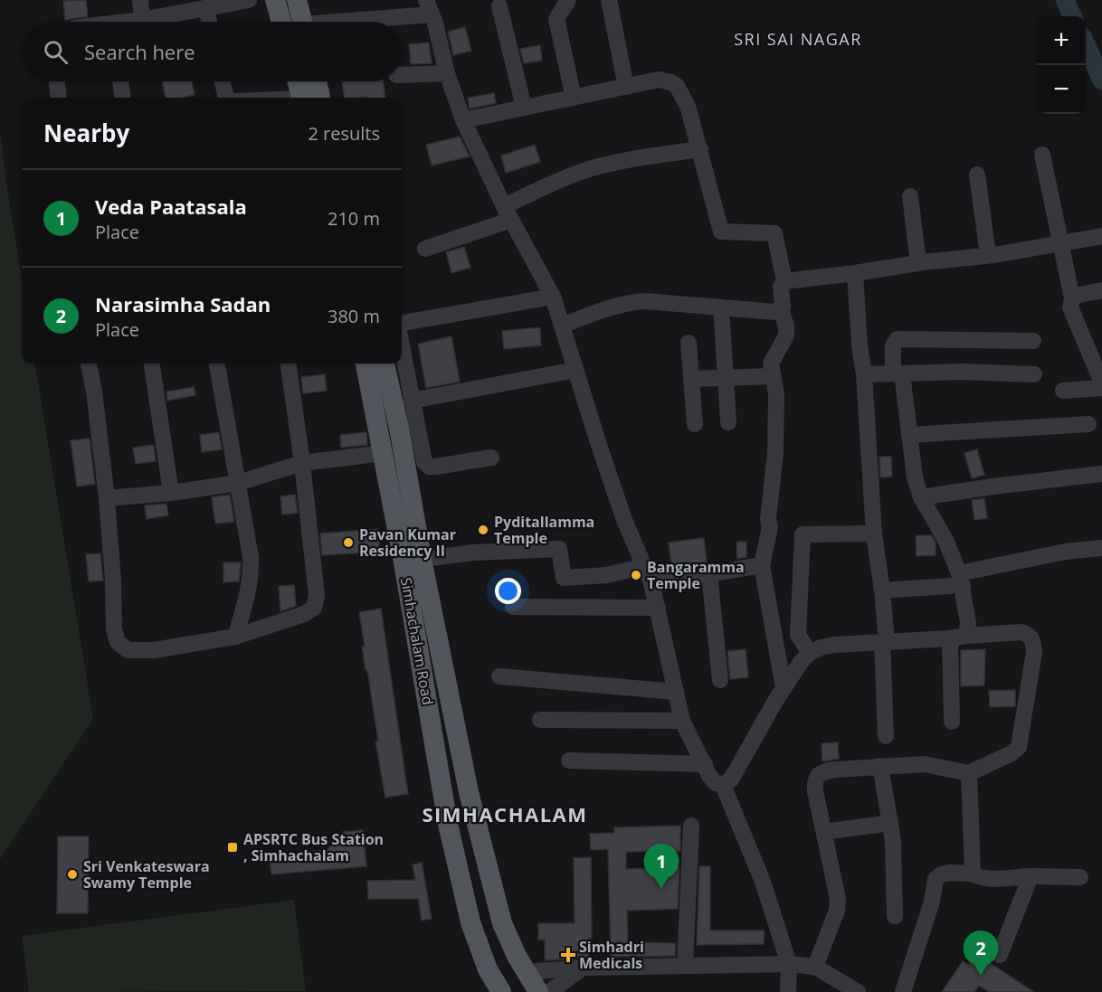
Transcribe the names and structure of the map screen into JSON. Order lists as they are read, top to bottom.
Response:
{
  "streets": {
    "main road": ["Simhachalam Road"]
  },
  "districts": ["SRI SAI NAGAR", "SIMHACHALAM"],
  "places": {
    "other": [
      "Pyditallamma Temple",
      "Pavan Kumar Residency II",
      "Bangaramma Temple",
      "Sri Venkateswara Swamy Temple"
    ],
    "transit": ["APSRTC Bus Station , Simhachalam"],
    "health": ["Simhadri Medicals"]
  },
  "page": {
    "map_buttons": ["+", "−"],
    "search": "Search here",
    "heading": ["Nearby", "2 results"],
    "list": [
      {
        "mark": "1",
        "name": "Veda Paatasala",
        "note": "Place",
        "value": "210 m"
      },
      {
        "mark": "2",
        "name": "Narasimha Sadan",
        "note": "Place",
        "value": "380 m"
      }
    ],
    "pins": ["1", "2"]
  }
}
